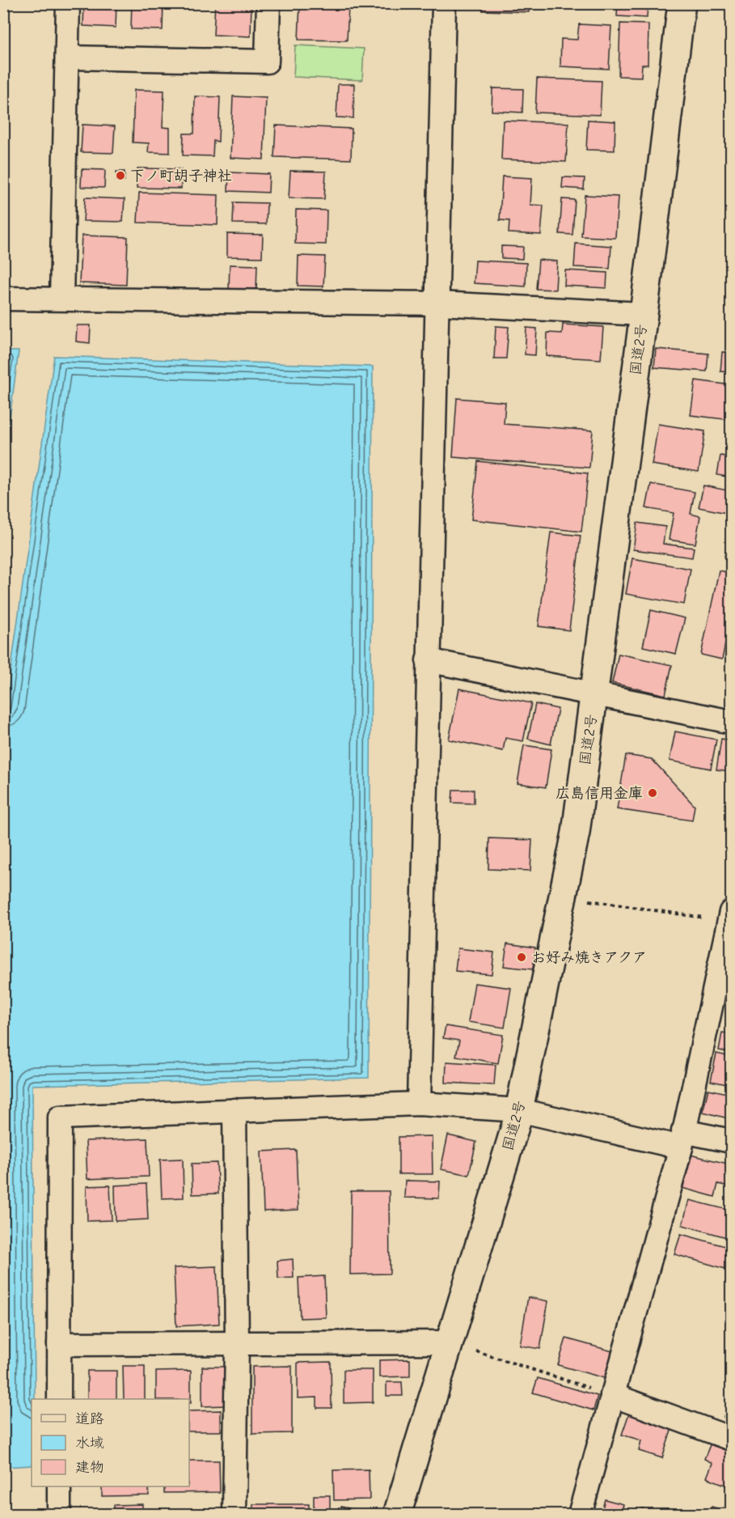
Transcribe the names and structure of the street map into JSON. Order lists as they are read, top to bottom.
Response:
{
  "streets": {
    "highway": ["国道2号"]
  },
  "places": ["下ノ町胡子神社", "広島信用金庫", "お好み焼きアクア"],
  "legend": ["道路", "水域", "建物"]
}
